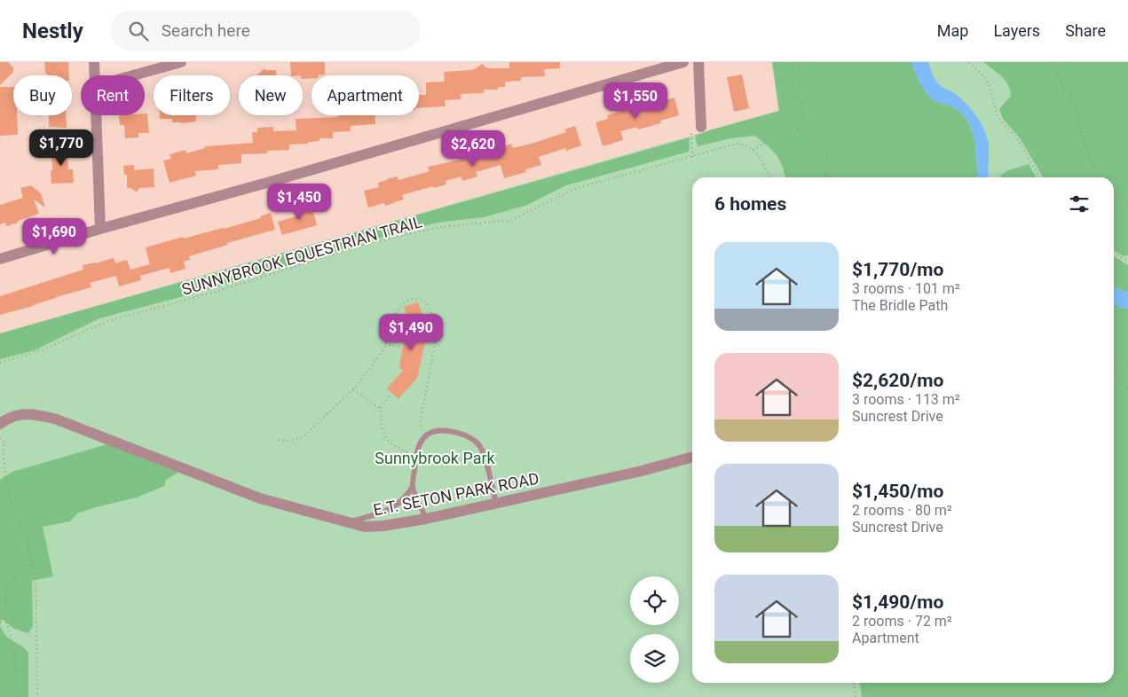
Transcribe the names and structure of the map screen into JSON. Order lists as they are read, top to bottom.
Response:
{
  "streets": {
    "street": ["E.T. SETON PARK ROAD"],
    "path": ["SUNNYBROOK EQUESTRIAN TRAIL"]
  },
  "parks": ["Sunnybrook Park"],
  "page": {
    "header": "Nestly",
    "search": "Search here",
    "nav": ["Map", "Layers", "Share"],
    "chip": [
      "Buy",
      "Rent",
      "Filters",
      "New",
      "Apartment"
    ],
    "price": [
      "$1,550",
      "$1,770",
      "$2,620",
      "$1,450",
      "$1,690",
      "$1,490"
    ],
    "heading": "6 homes",
    "list": [
      {
        "name": "$1,770/mo",
        "note": "3 rooms · 101 m² · The Bridle Path"
      },
      {
        "name": "$2,620/mo",
        "note": "3 rooms · 113 m² · Suncrest Drive"
      },
      {
        "name": "$1,450/mo",
        "note": "2 rooms · 80 m² · Suncrest Drive"
      },
      {
        "name": "$1,490/mo",
        "note": "2 rooms · 72 m² · Apartment"
      }
    ]
  }
}
